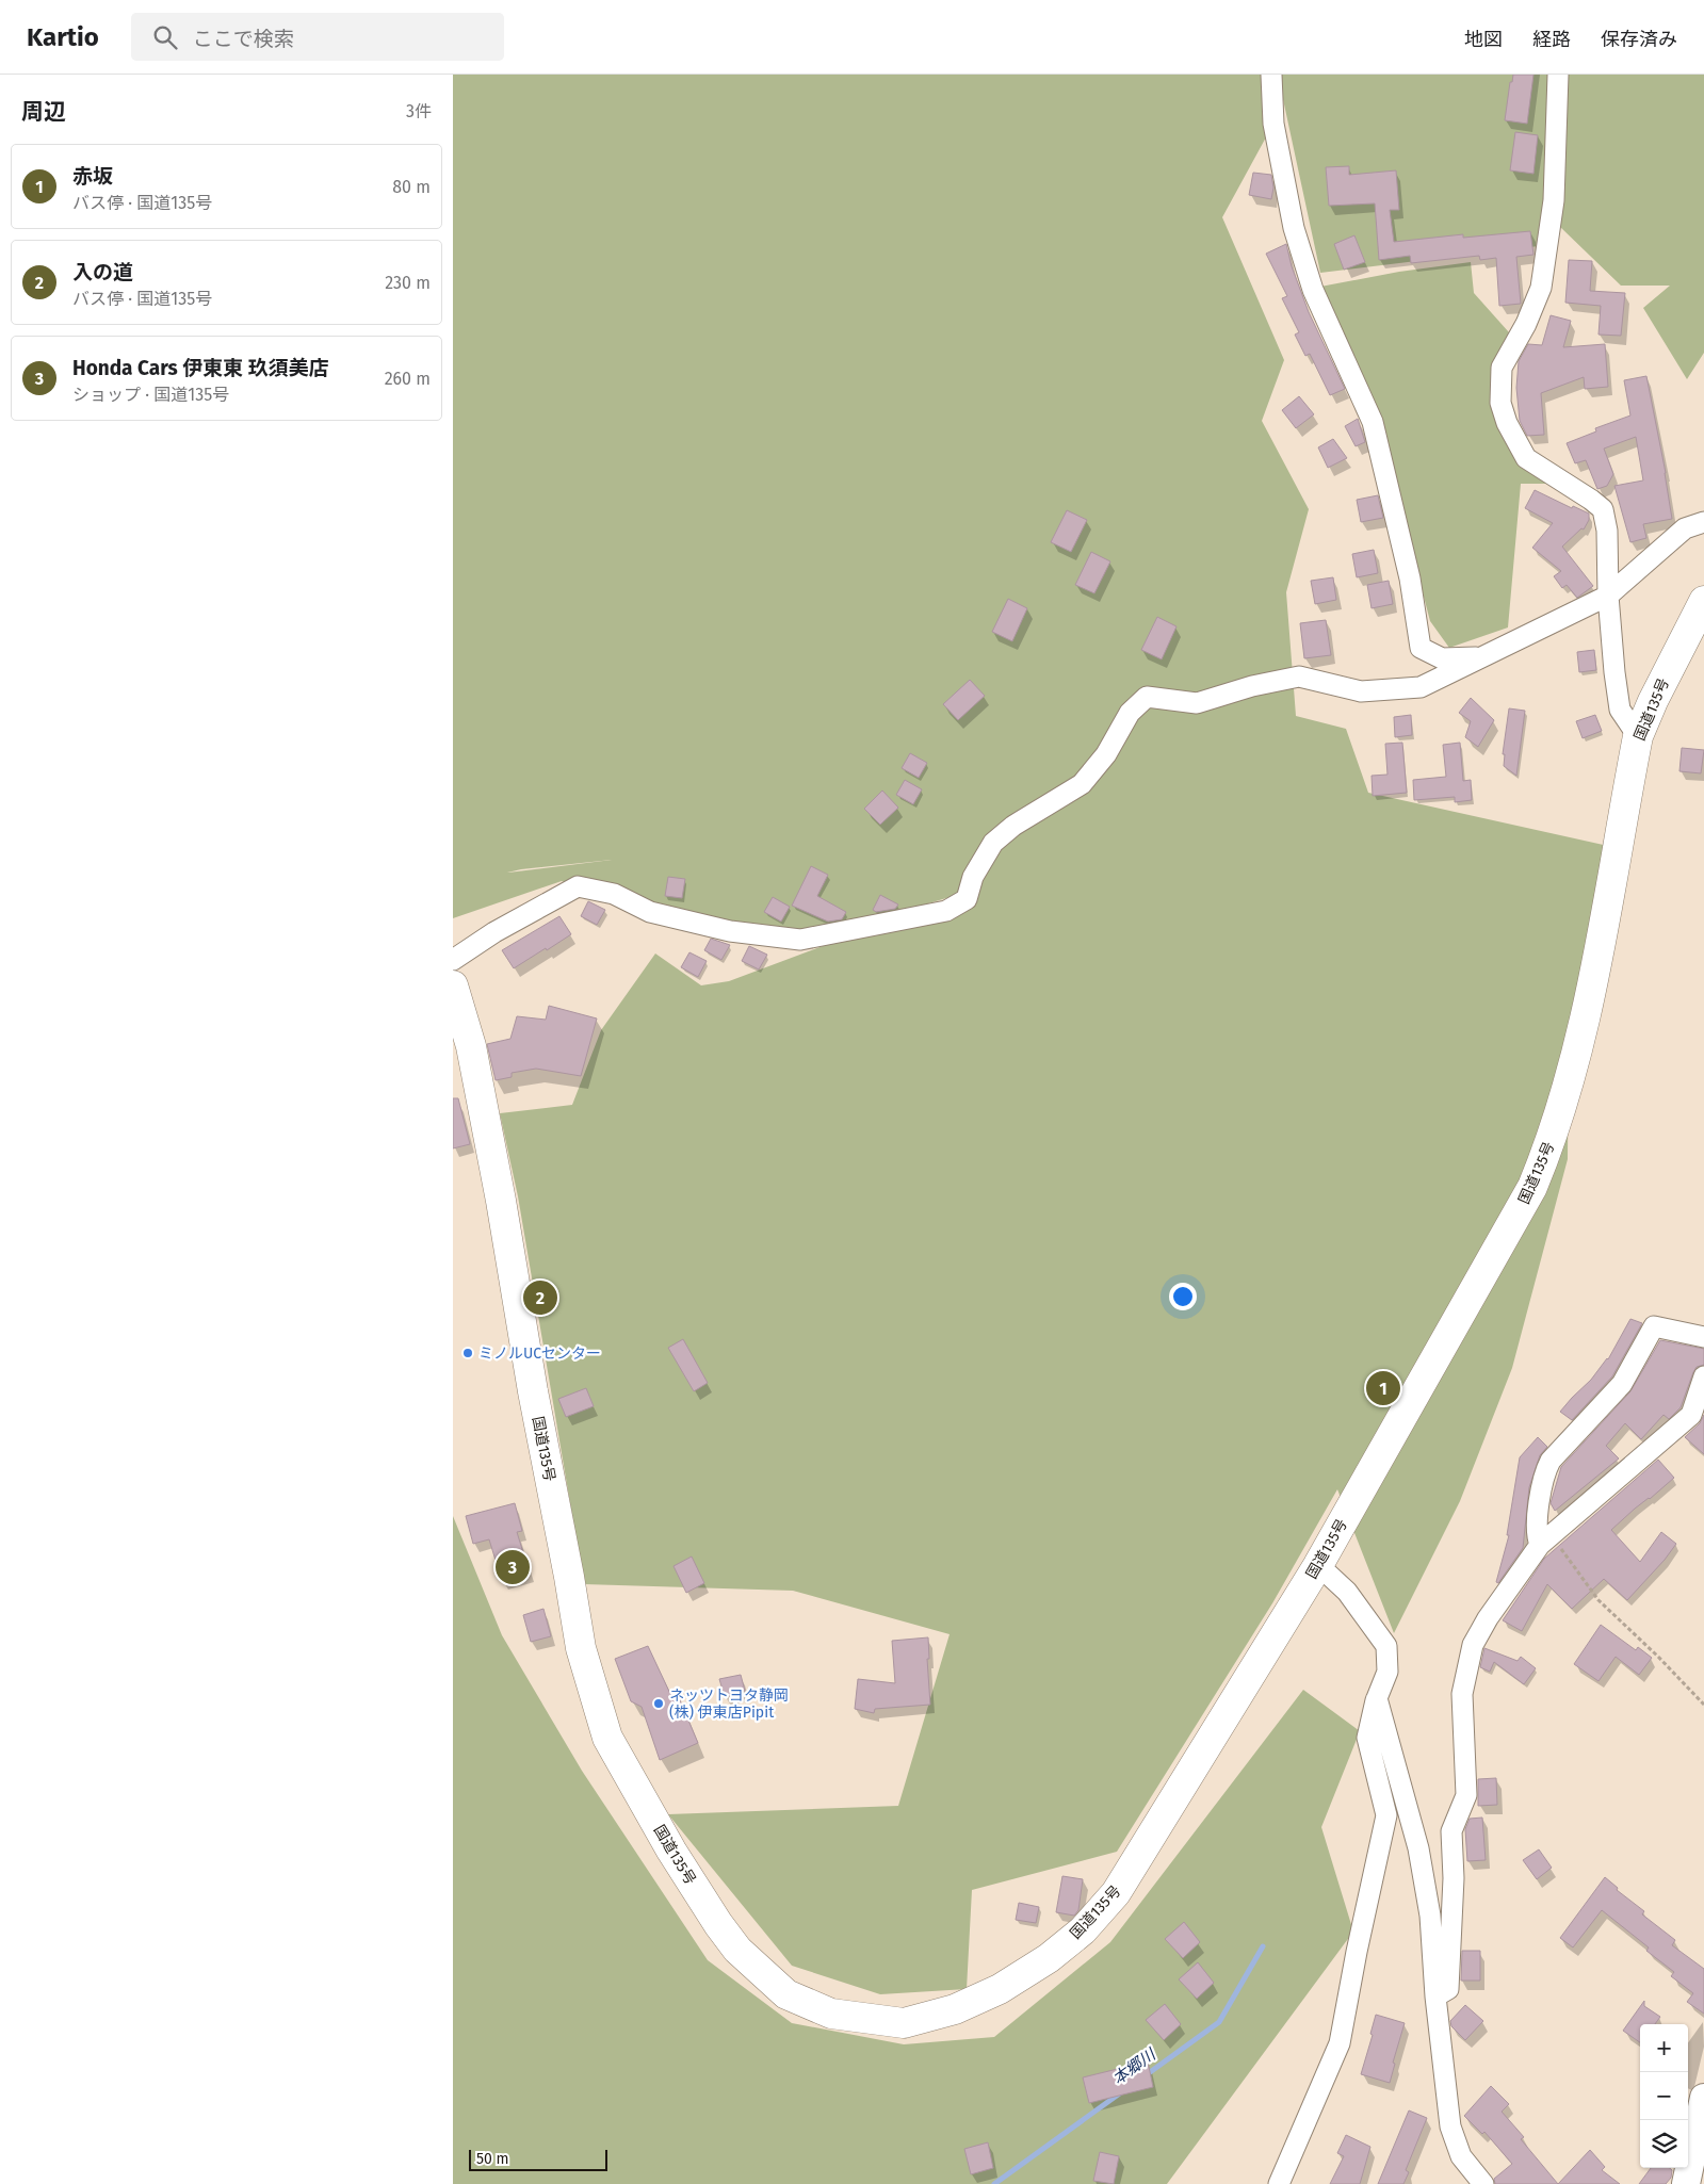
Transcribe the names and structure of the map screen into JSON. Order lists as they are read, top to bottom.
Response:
{
  "streets": {
    "highway": ["国道135号"]
  },
  "water": ["本郷川"],
  "places": ["ミノルUCセンター", "ネッツトヨタ静岡 (株) 伊東店Pipit"],
  "scale_bar": "50 m",
  "page": {
    "header": "Kartio",
    "search": "ここで検索",
    "nav": ["地図", "経路", "保存済み"],
    "heading": ["周辺", "3件"],
    "list": [
      {
        "mark": "1",
        "name": "赤坂",
        "note": "バス停 · 国道135号",
        "value": "80 m"
      },
      {
        "mark": "2",
        "name": "入の道",
        "note": "バス停 · 国道135号",
        "value": "230 m"
      },
      {
        "mark": "3",
        "name": "Honda Cars 伊東東 玖須美店",
        "note": "ショップ · 国道135号",
        "value": "260 m"
      }
    ],
    "pins": ["2", "1", "3"],
    "map_buttons": ["+", "−"],
    "scale": "50 m"
  }
}
